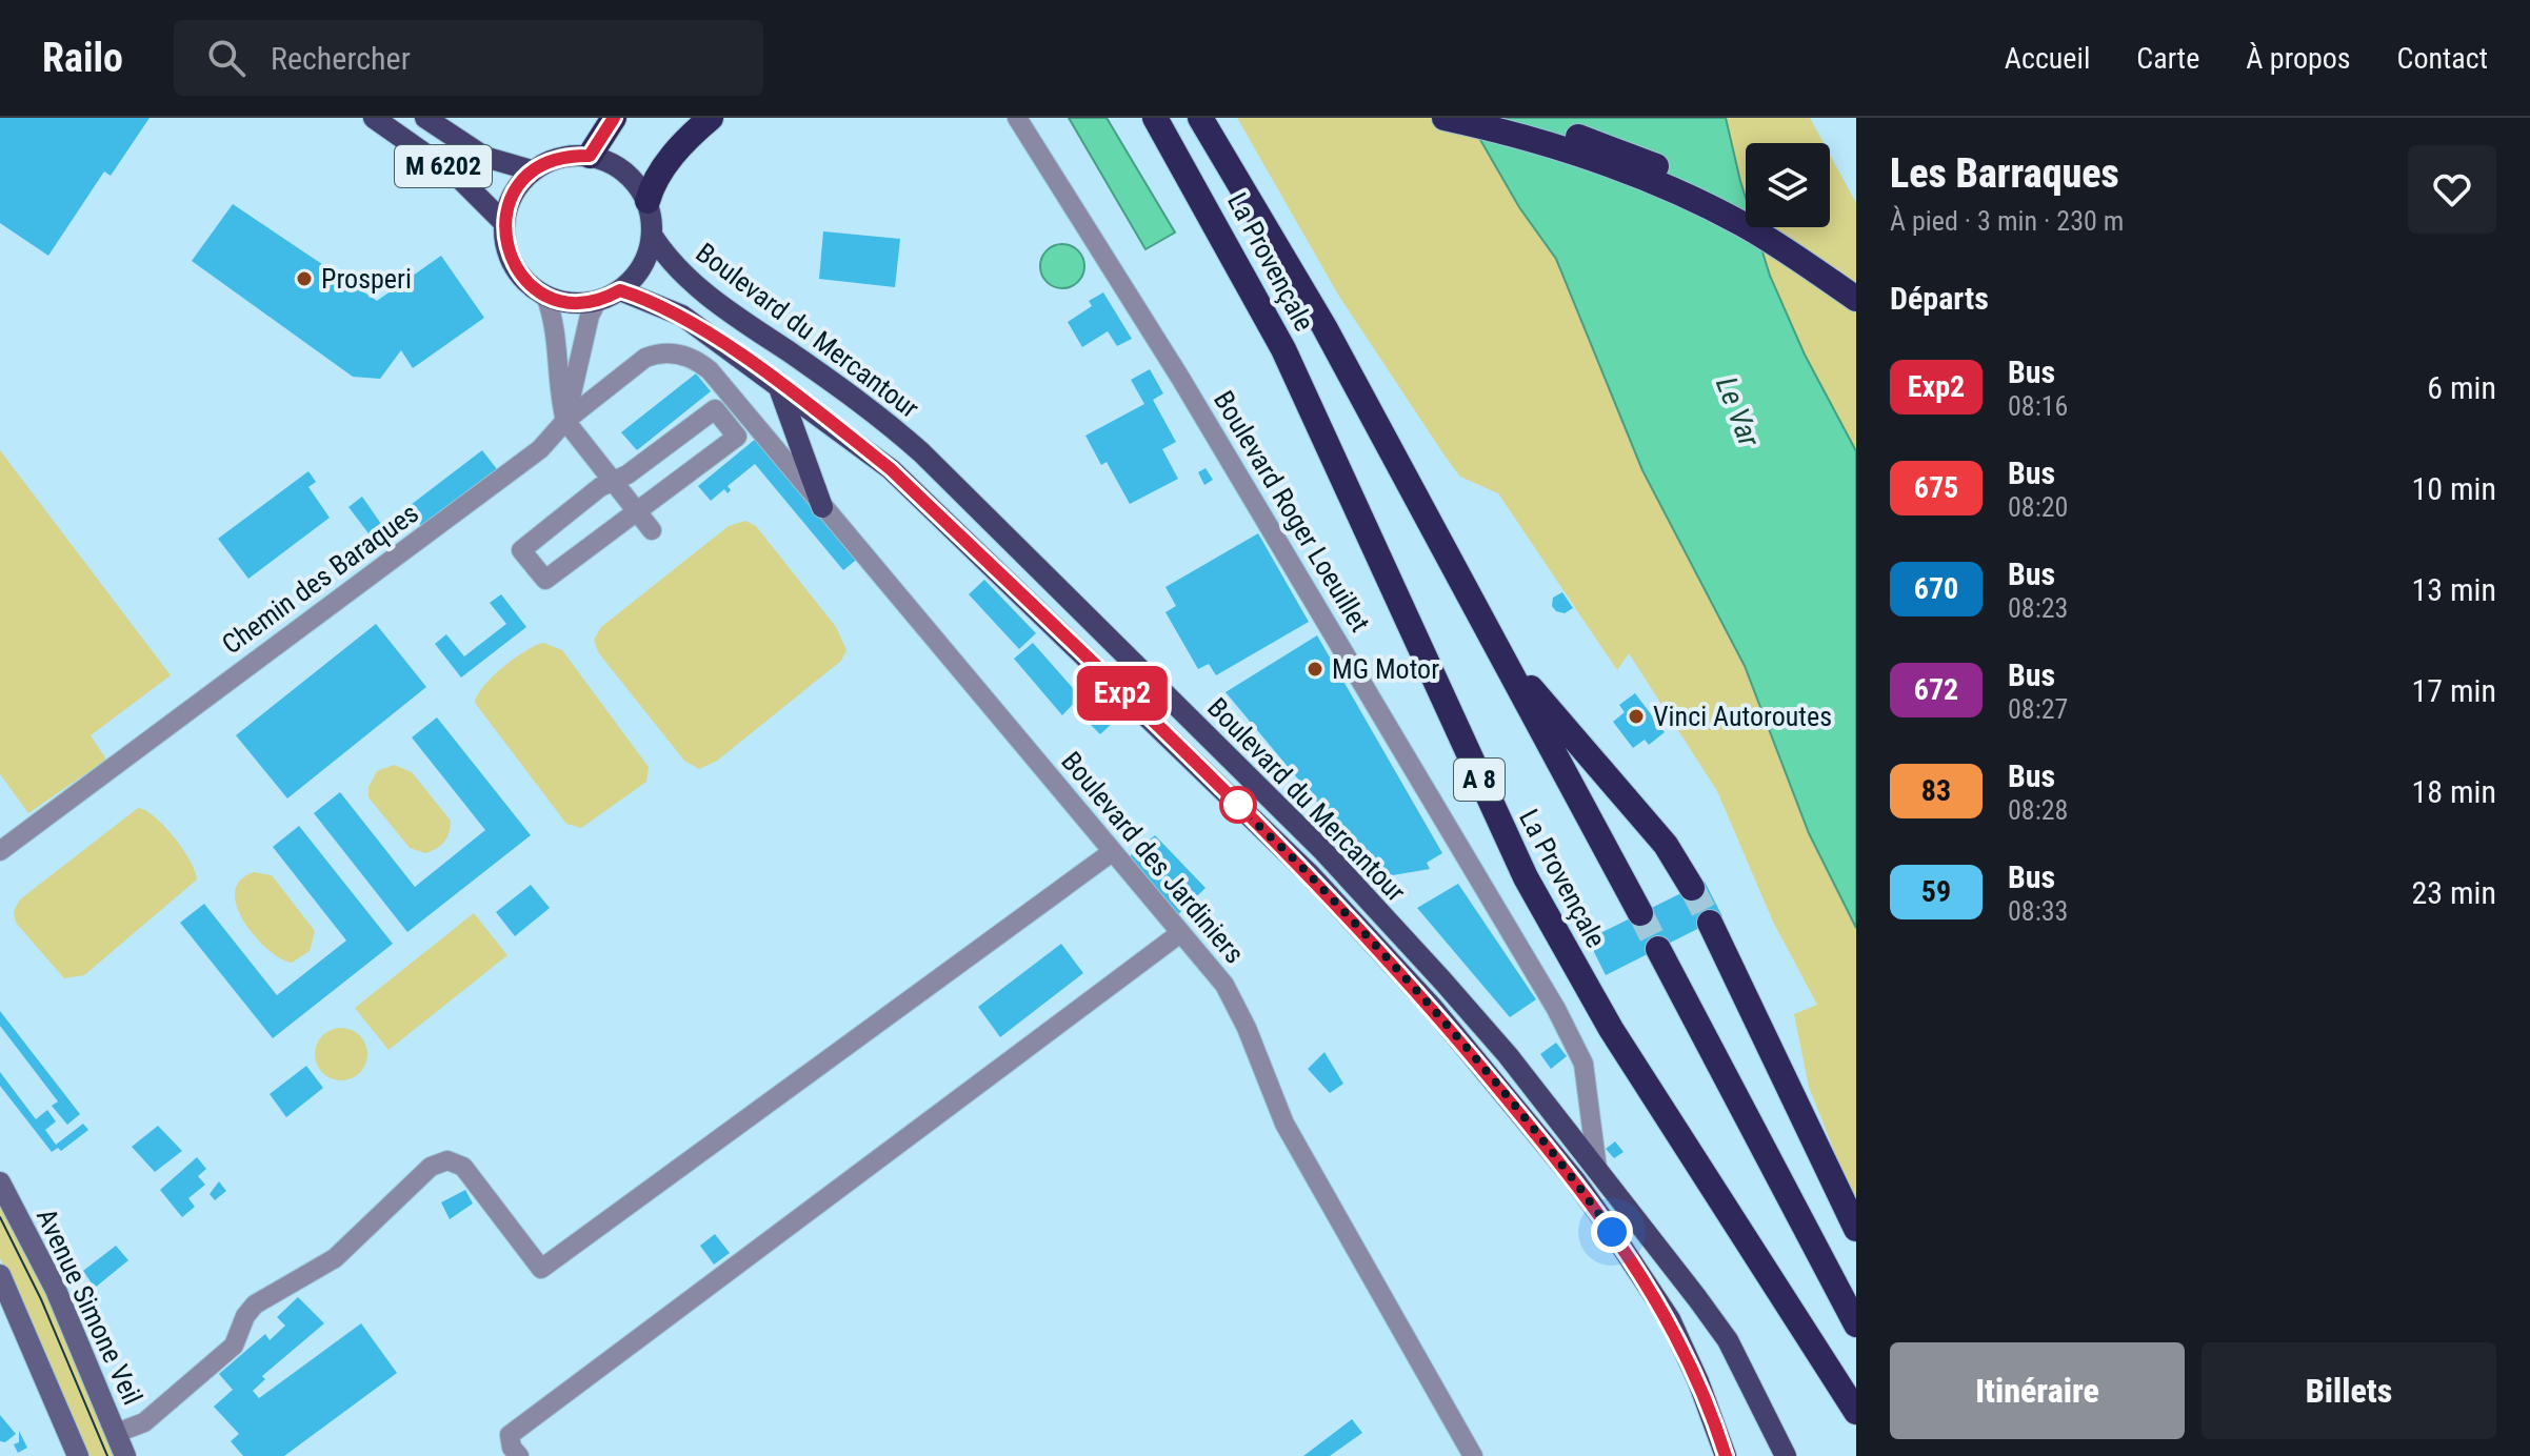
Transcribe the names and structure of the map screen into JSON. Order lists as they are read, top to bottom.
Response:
{
  "streets": {
    "highway": ["La Provençale", "A 8"],
    "main road": ["M 6202", "Boulevard du Mercantour", "Avenue Simone Veil"],
    "street": ["Boulevard Roger Loeuillet", "Chemin des Baraques", "Boulevard des Jardiniers"]
  },
  "crossings": [
    ["M 6202", "Boulevard du Mercantour"],
    ["Boulevard du Mercantour", "Boulevard Roger Loeuillet"],
    ["Chemin des Baraques", "Boulevard des Jardiniers"]
  ],
  "water": ["Le Var"],
  "places": ["Prosperi", "MG Motor", "Vinci Autoroutes"],
  "lines": ["bus line Exp2"],
  "page": {
    "header": "Railo",
    "search": "Rechercher",
    "nav": [
      "Accueil",
      "Carte",
      "À propos",
      "Contact"
    ],
    "on_map": "Exp2",
    "heading": [
      ["Les Barraques", "À pied · 3 min · 230 m"],
      "Départs"
    ],
    "list": [
      {
        "mark": "Exp2",
        "name": "Bus",
        "note": "08:16",
        "value": "6 min"
      },
      {
        "mark": "675",
        "name": "Bus",
        "note": "08:20",
        "value": "10 min"
      },
      {
        "mark": "670",
        "name": "Bus",
        "note": "08:23",
        "value": "13 min"
      },
      {
        "mark": "672",
        "name": "Bus",
        "note": "08:27",
        "value": "17 min"
      },
      {
        "mark": "83",
        "name": "Bus",
        "note": "08:28",
        "value": "18 min"
      },
      {
        "mark": "59",
        "name": "Bus",
        "note": "08:33",
        "value": "23 min"
      }
    ],
    "buttons": ["Itinéraire", "Billets"]
  }
}
